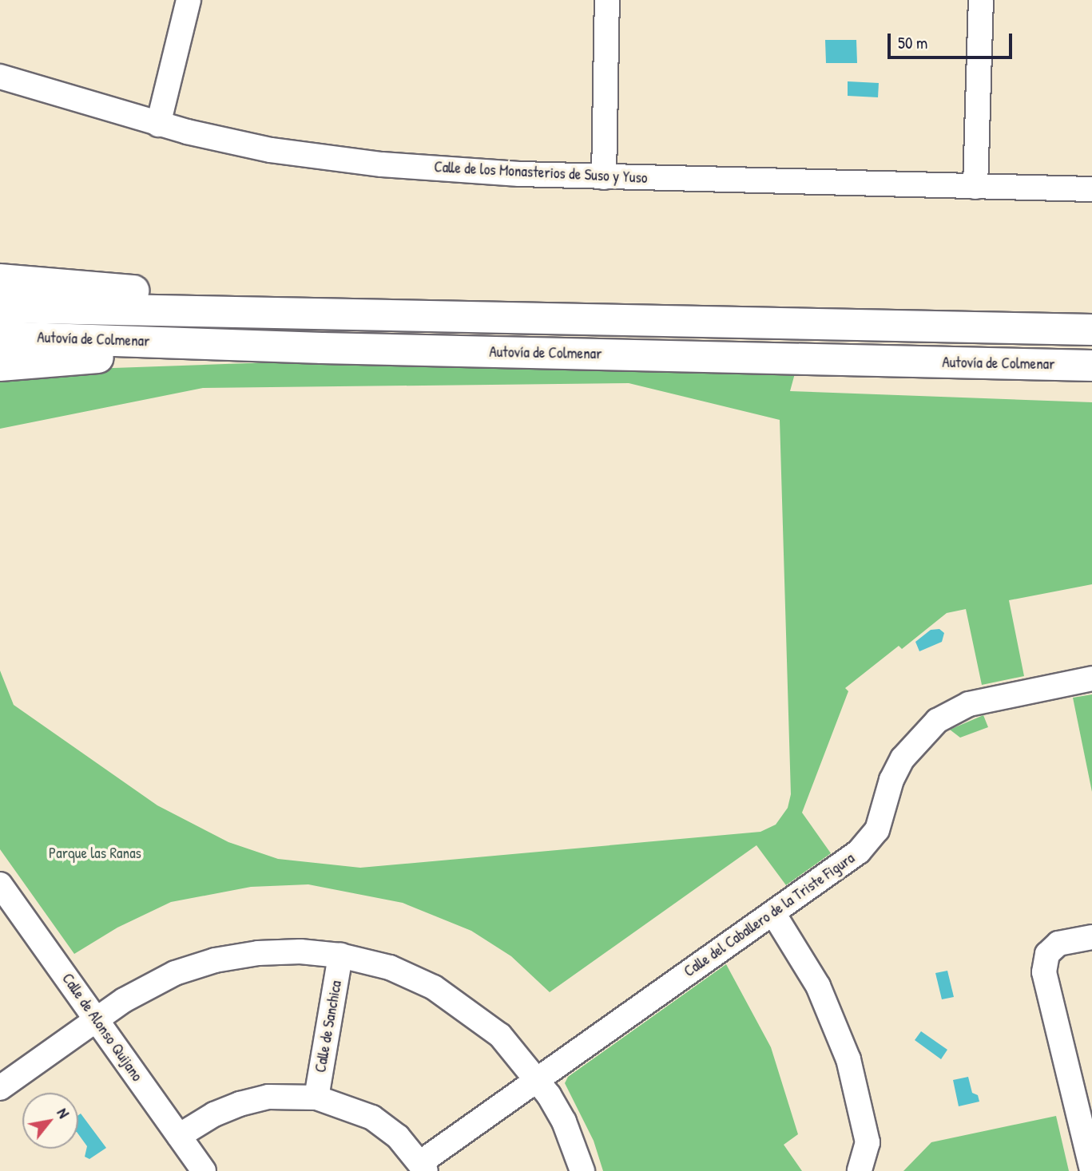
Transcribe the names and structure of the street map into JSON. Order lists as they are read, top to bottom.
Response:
{
  "streets": {
    "highway": ["Autovía de Colmenar"],
    "street": [
      "Calle de los Monasterios de Suso y Yuso",
      "Calle del Caballero de la Triste Figura",
      "Calle de Sanchica",
      "Calle de Alonso Quijano"
    ]
  },
  "parks": ["Parque las Ranas"],
  "scale_bar": "50 m",
  "north": "top right"
}
